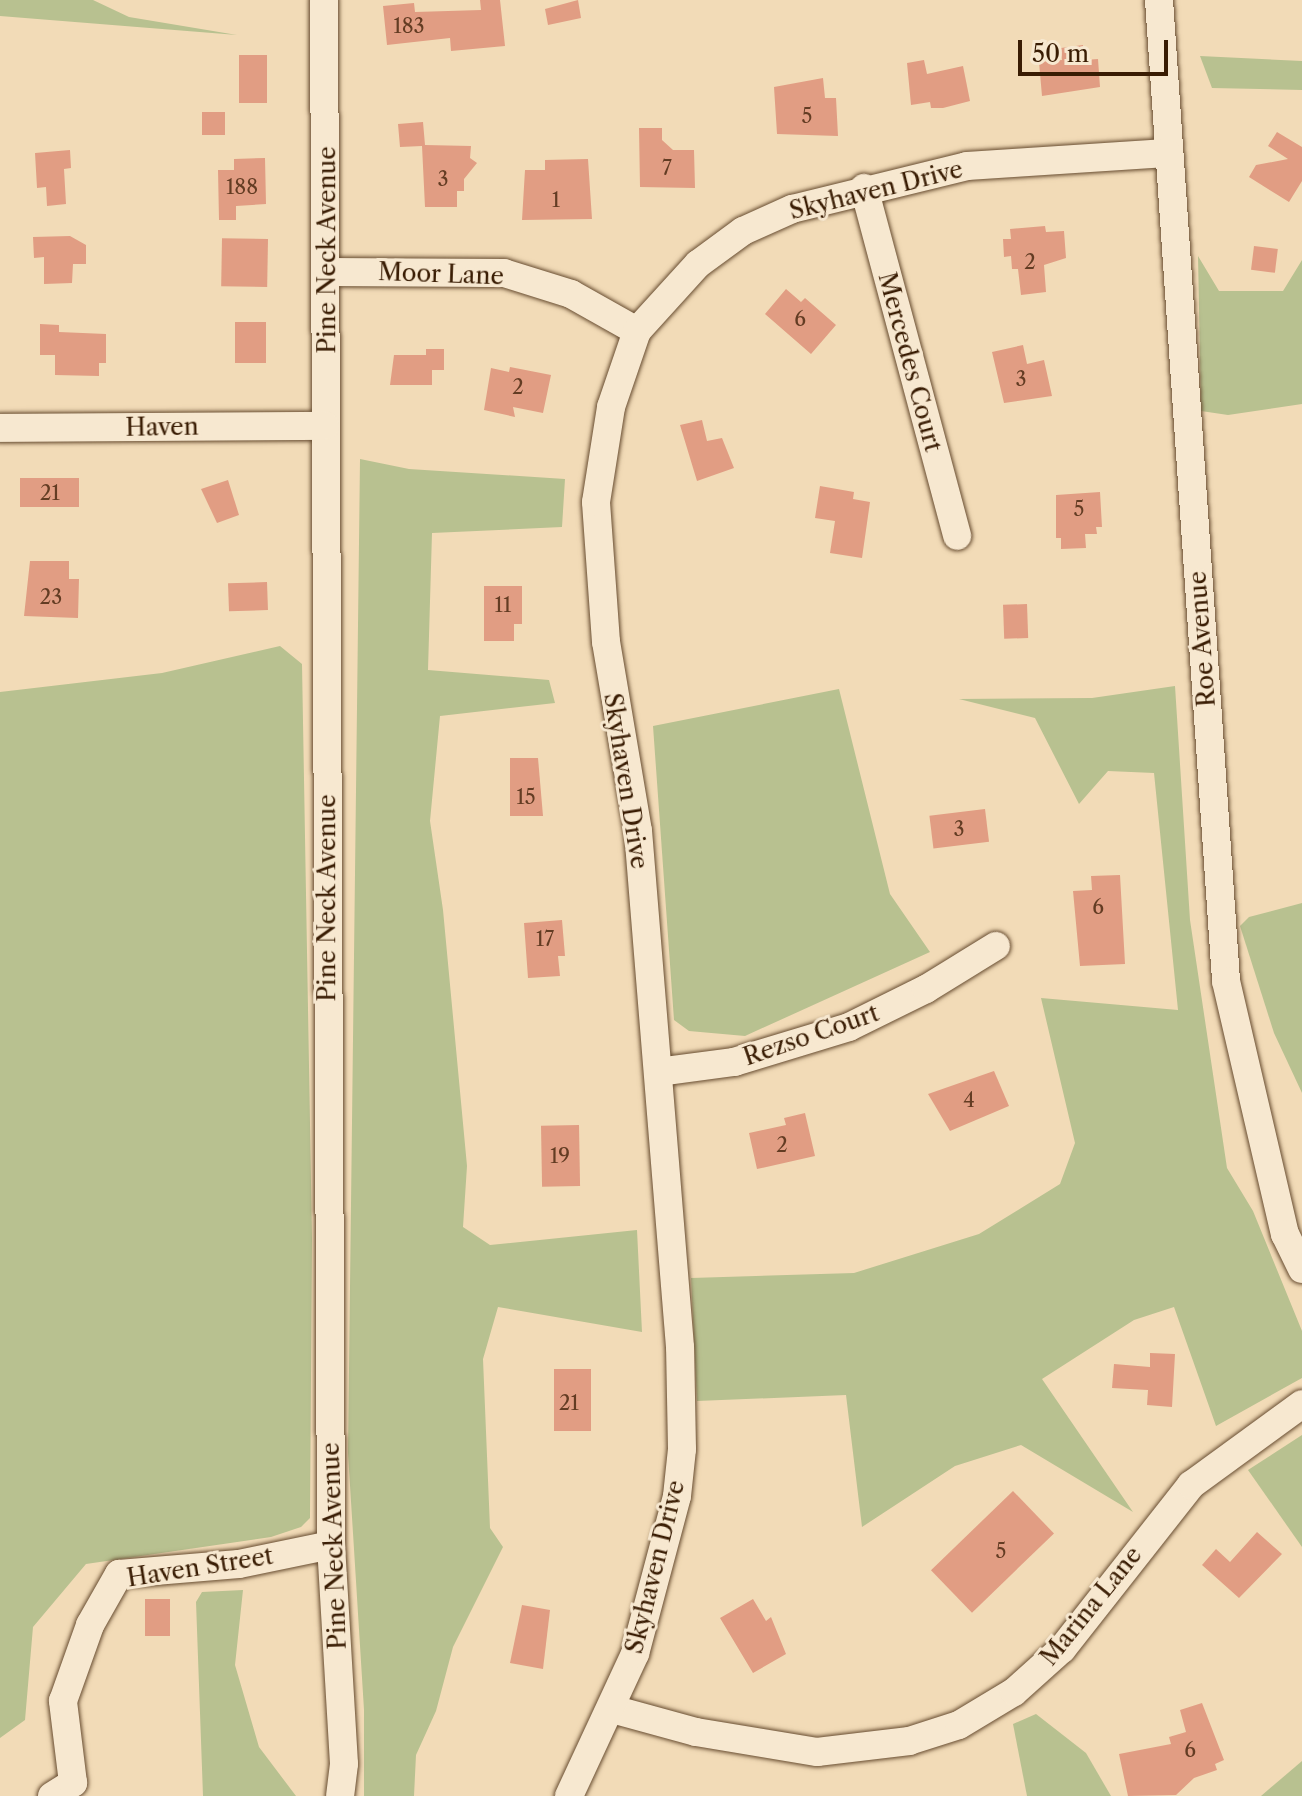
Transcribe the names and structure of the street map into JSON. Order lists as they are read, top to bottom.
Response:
{
  "streets": {
    "street": [
      "Skyhaven Drive",
      "Pine Neck Avenue",
      "Moor Lane",
      "Mercedes Court",
      "Haven",
      "Roe Avenue",
      "Rezso Court",
      "Haven Street",
      "Marina Lane"
    ]
  },
  "crossings": [
    ["Skyhaven Drive", "Moor Lane"],
    ["Skyhaven Drive", "Mercedes Court"],
    ["Skyhaven Drive", "Roe Avenue"],
    ["Skyhaven Drive", "Rezso Court"],
    ["Skyhaven Drive", "Marina Lane"],
    ["Pine Neck Avenue", "Moor Lane"],
    ["Pine Neck Avenue", "Haven"],
    ["Pine Neck Avenue", "Haven Street"]
  ],
  "house_numbers": [
    "183",
    "5",
    "7",
    "3",
    "188",
    "1",
    "2",
    "6",
    "3",
    "2",
    "21",
    "5",
    "23",
    "11",
    "15",
    "3",
    "6",
    "17",
    "4",
    "2",
    "19",
    "21",
    "5",
    "6"
  ],
  "scale_bar": "50 m"
}
